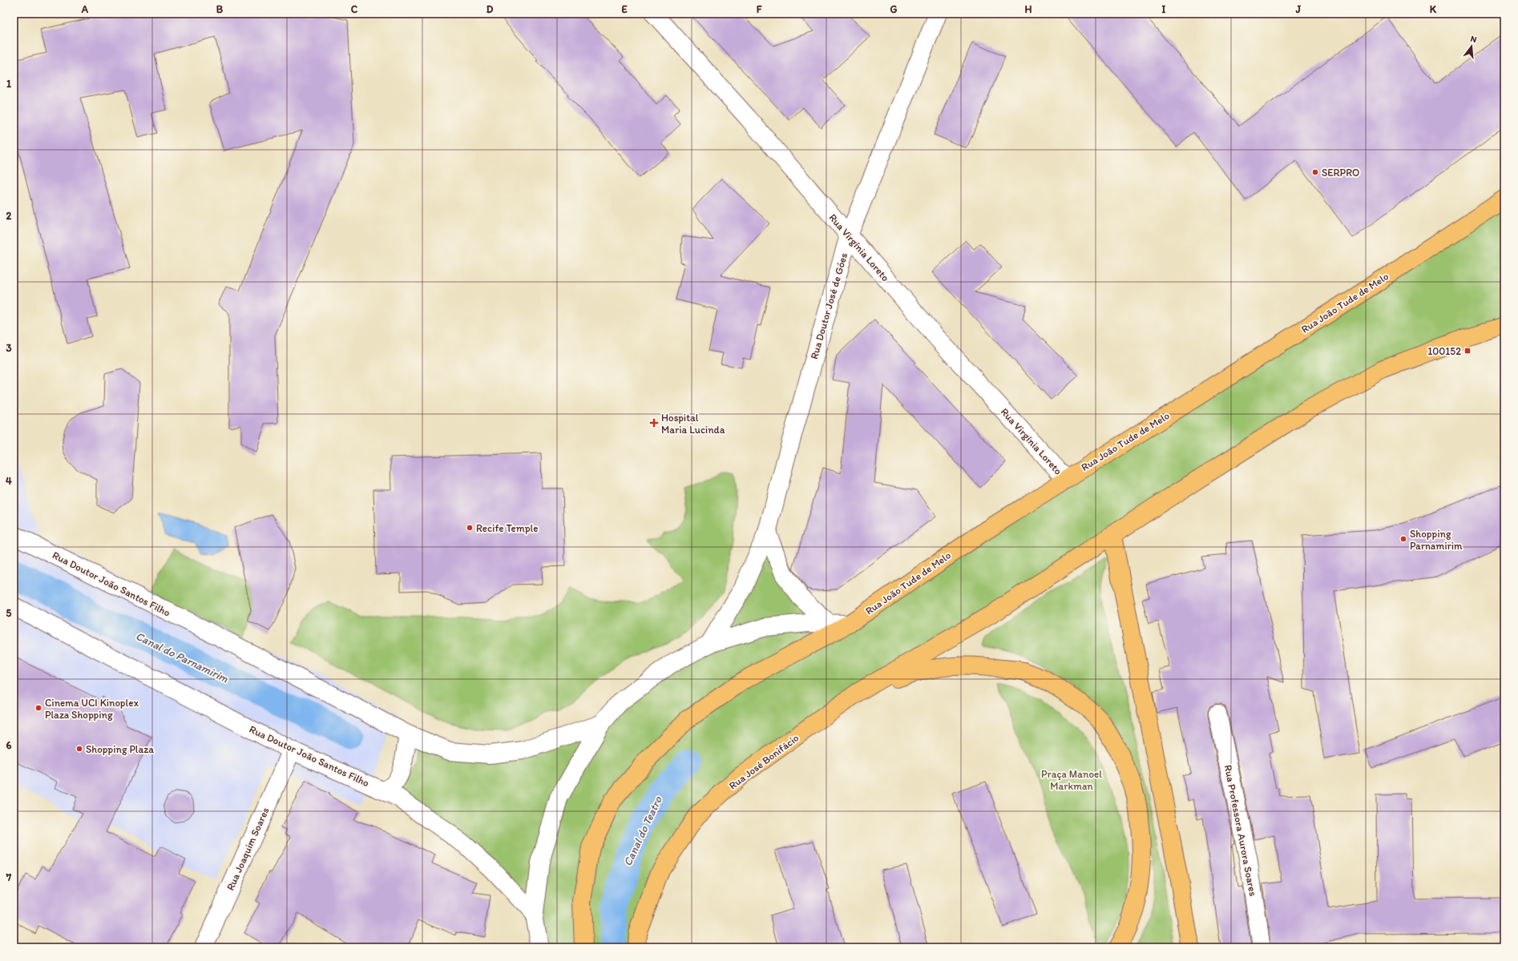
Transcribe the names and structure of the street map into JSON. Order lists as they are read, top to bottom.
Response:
{
  "streets": {
    "main road": ["Rua João Tude de Melo", "Rua José Bonifácio"],
    "street": [
      "Rua Virgínia Loreto",
      "Rua Doutor José de Góes",
      "Rua Doutor João Santos Filho",
      "Rua Professora Aurora Soares",
      "Rua Joaquim Soares"
    ]
  },
  "crossings": [
    ["Rua Virgínia Loreto", "Rua João Tude de Melo"],
    ["Rua Virgínia Loreto", "Rua Doutor José de Góes"],
    ["Rua Doutor João Santos Filho", "Rua Joaquim Soares"]
  ],
  "water": ["Canal do Parnamirim", "Canal do Teatro"],
  "parks": ["Praça Manoel Markman"],
  "places": {
    "other": [
      "SERPRO",
      "Recife Temple",
      "Shopping Parnamirim",
      "Cinema UCI Kinoplex Plaza Shopping",
      "Shopping Plaza"
    ],
    "transit": ["100152"],
    "health": ["Hospital Maria Lucinda"]
  },
  "north": "top",
  "grid": {
    "columns": [
      "A",
      "B",
      "C",
      "D",
      "E",
      "F",
      "G",
      "H",
      "I",
      "J",
      "K"
    ],
    "rows": [
      "1",
      "2",
      "3",
      "4",
      "5",
      "6",
      "7"
    ]
  }
}
